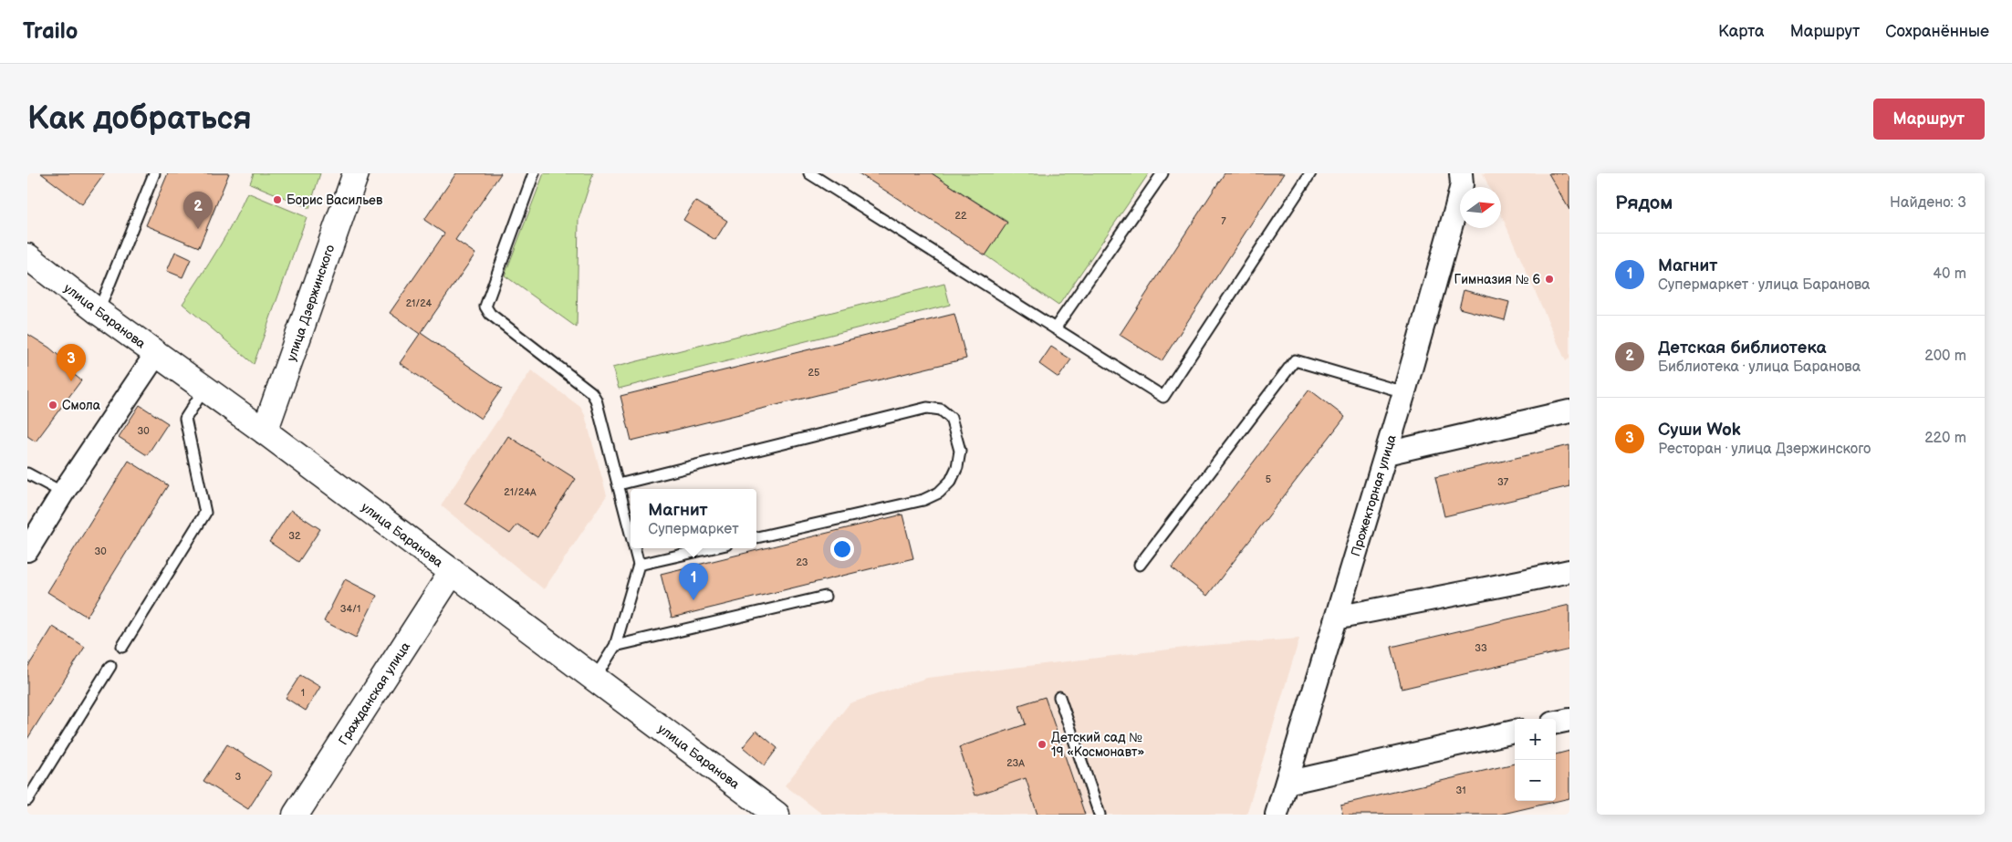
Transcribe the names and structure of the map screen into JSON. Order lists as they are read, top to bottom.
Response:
{
  "streets": {
    "street": [
      "улица Дзержинского",
      "улица Баранова",
      "Прожекторная улица",
      "Гражданская улица"
    ]
  },
  "crossings": [
    ["улица Дзержинского", "улица Баранова"],
    ["улица Баранова", "Гражданская улица"]
  ],
  "places": [
    "Борис Васильев",
    "Гимназия № 6",
    "Смола",
    "Детский сад № 19 «Космонавт»"
  ],
  "house_numbers": [
    "22",
    "7",
    "21/24",
    "25",
    "30",
    "5",
    "37",
    "21/24А",
    "32",
    "30",
    "23",
    "34/1",
    "33",
    "1",
    "23А",
    "3",
    "31"
  ],
  "north": "right",
  "page": {
    "header": "Trailo",
    "nav": ["Карта", "Маршрут", "Сохранённые"],
    "buttons": "Маршрут",
    "title": "Как добраться",
    "heading": ["Рядом", "Найдено: 3"],
    "pins": ["2", "3", "1"],
    "list": [
      {
        "mark": "1",
        "name": "Магнит",
        "note": "Супермаркет · улица Баранова",
        "value": "40 m"
      },
      {
        "mark": "2",
        "name": "Детская библиотека",
        "note": "Библиотека · улица Баранова",
        "value": "200 m"
      },
      {
        "mark": "3",
        "name": "Суши Wok",
        "note": "Ресторан · улица Дзержинского",
        "value": "220 m"
      }
    ],
    "popup": ["Магнит", "Супермаркет"],
    "map_buttons": ["+", "−"]
  }
}
